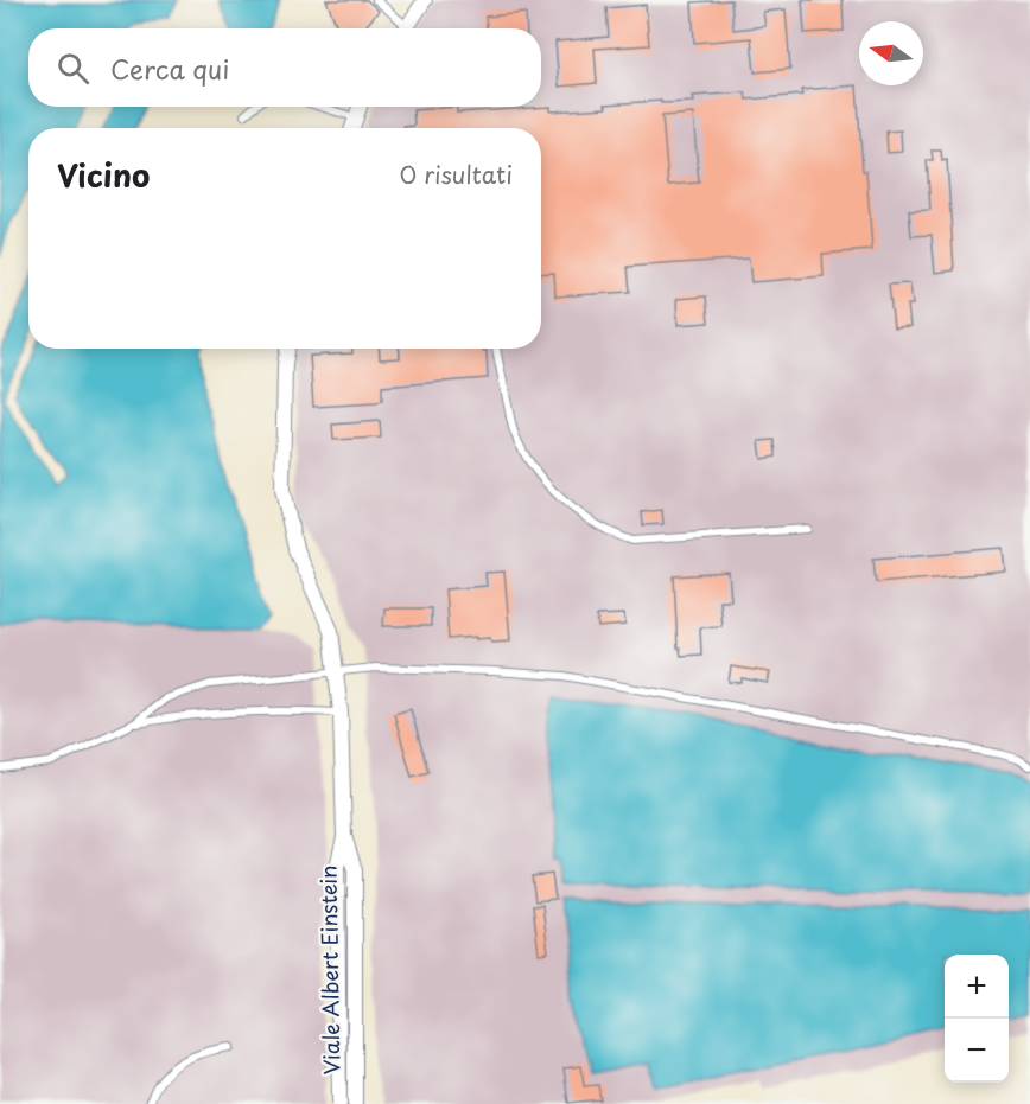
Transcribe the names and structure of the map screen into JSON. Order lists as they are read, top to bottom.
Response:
{
  "streets": {
    "street": ["Viale Albert Einstein"]
  },
  "north": "left",
  "page": {
    "search": "Cerca qui",
    "heading": ["Vicino", "0 risultati"],
    "map_buttons": ["+", "−"]
  }
}
